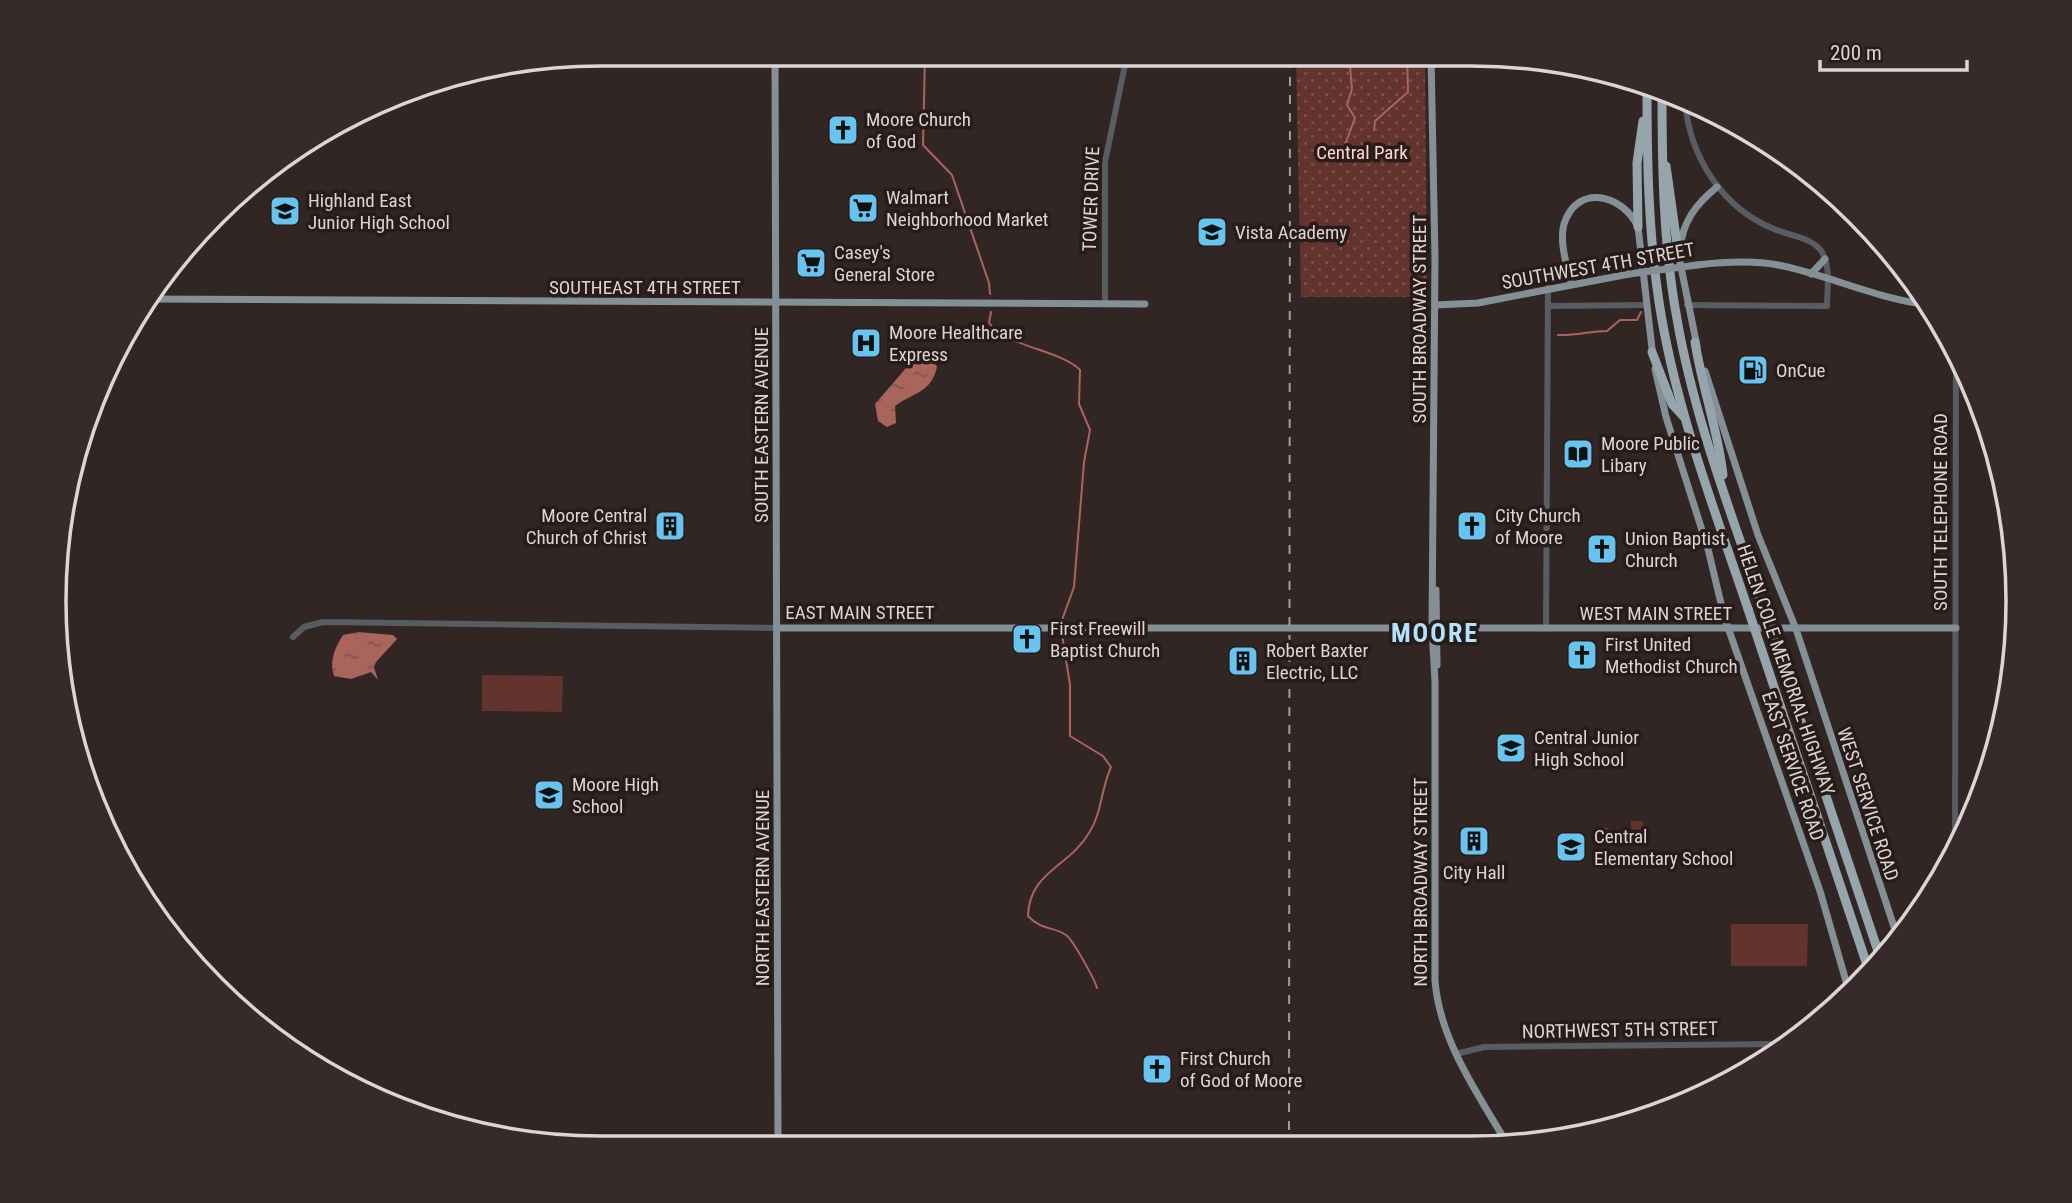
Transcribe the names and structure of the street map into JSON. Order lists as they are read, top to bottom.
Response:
{
  "streets": {
    "highway": ["HELEN COLE MEMORIAL HIGHWAY"],
    "main road": [
      "SOUTHWEST 4TH STREET",
      "SOUTHEAST 4TH STREET",
      "SOUTH BROADWAY STREET",
      "SOUTH EASTERN AVENUE",
      "EAST MAIN STREET",
      "WEST MAIN STREET",
      "EAST SERVICE ROAD",
      "WEST SERVICE ROAD",
      "NORTH BROADWAY STREET",
      "NORTH EASTERN AVENUE"
    ],
    "street": ["TOWER DRIVE", "SOUTH TELEPHONE ROAD", "NORTHWEST 5TH STREET"]
  },
  "crossings": [
    ["TOWER DRIVE", "SOUTHEAST 4TH STREET"],
    ["SOUTHWEST 4TH STREET", "SOUTH BROADWAY STREET"],
    ["SOUTHEAST 4TH STREET", "SOUTH EASTERN AVENUE"],
    ["SOUTH BROADWAY STREET", "EAST MAIN STREET"],
    ["SOUTH BROADWAY STREET", "WEST MAIN STREET"],
    ["SOUTH BROADWAY STREET", "NORTH BROADWAY STREET"],
    ["SOUTH EASTERN AVENUE", "EAST MAIN STREET"],
    ["SOUTH EASTERN AVENUE", "NORTH EASTERN AVENUE"],
    ["SOUTH TELEPHONE ROAD", "WEST MAIN STREET"],
    ["EAST MAIN STREET", "WEST MAIN STREET"],
    ["EAST MAIN STREET", "NORTH BROADWAY STREET"],
    ["EAST MAIN STREET", "NORTH EASTERN AVENUE"],
    ["WEST MAIN STREET", "EAST SERVICE ROAD"],
    ["WEST MAIN STREET", "WEST SERVICE ROAD"],
    ["WEST MAIN STREET", "NORTH BROADWAY STREET"],
    ["NORTH BROADWAY STREET", "NORTHWEST 5TH STREET"]
  ],
  "districts": ["MOORE"],
  "parks": ["Central Park"],
  "places": {
    "church": [
      "Moore Church of God",
      "City Church of Moore",
      "Union Baptist Church",
      "First Freewill Baptist Church",
      "First United Methodist Church",
      "First Church of God of Moore"
    ],
    "supermarket": ["Walmart Neighborhood Market", "Casey's General Store"],
    "school or university": [
      "Highland East Junior High School",
      "Vista Academy",
      "Central Junior High School",
      "Moore High School",
      "Central Elementary School"
    ],
    "hospital": ["Moore Healthcare Express"],
    "fuel station": ["OnCue"],
    "library": ["Moore Public Libary"],
    "building": ["Moore Central Church of Christ", "Robert Baxter Electric, LLC", "City Hall"]
  },
  "scale_bar": "200 m"
}
